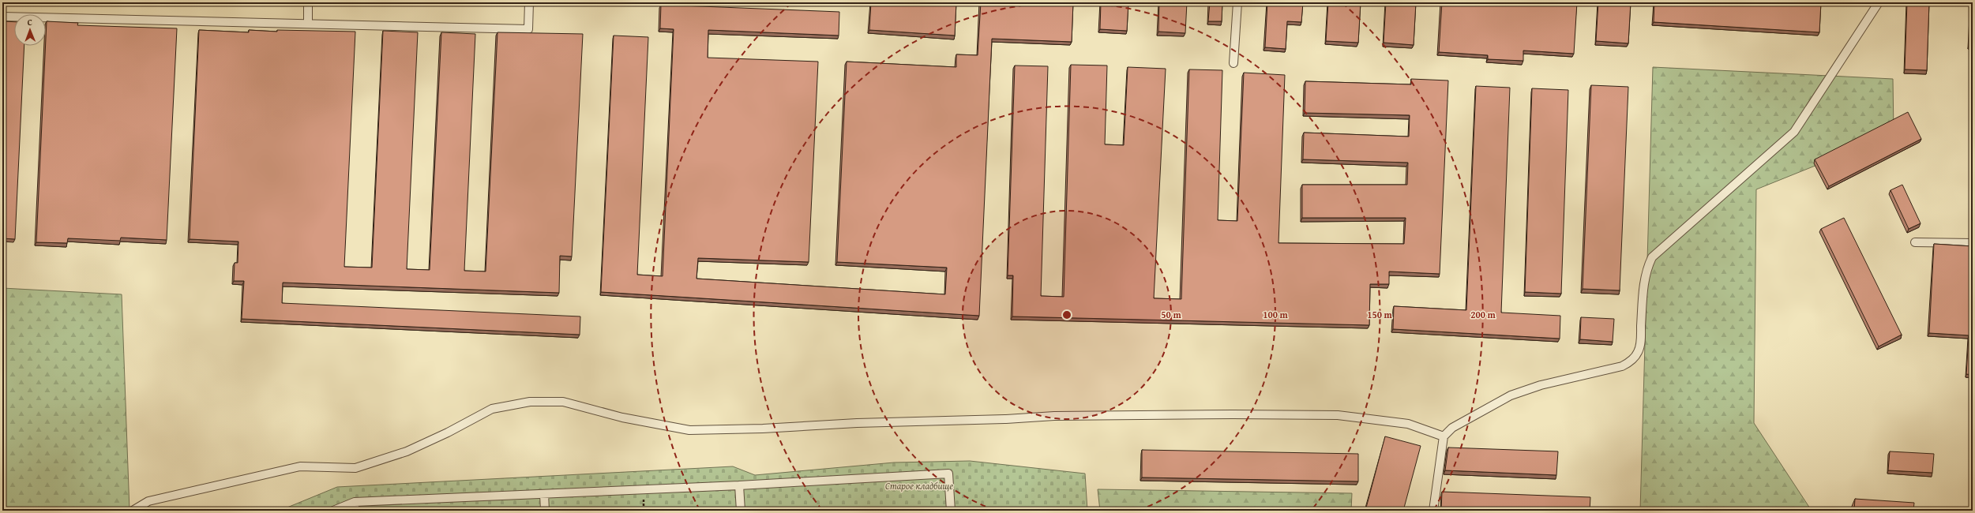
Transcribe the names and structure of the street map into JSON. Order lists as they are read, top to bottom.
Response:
{
  "parks": ["Старое кладбище"],
  "north": "top",
  "rings": [
    "50 m",
    "100 m",
    "150 m",
    "200 m"
  ]
}
